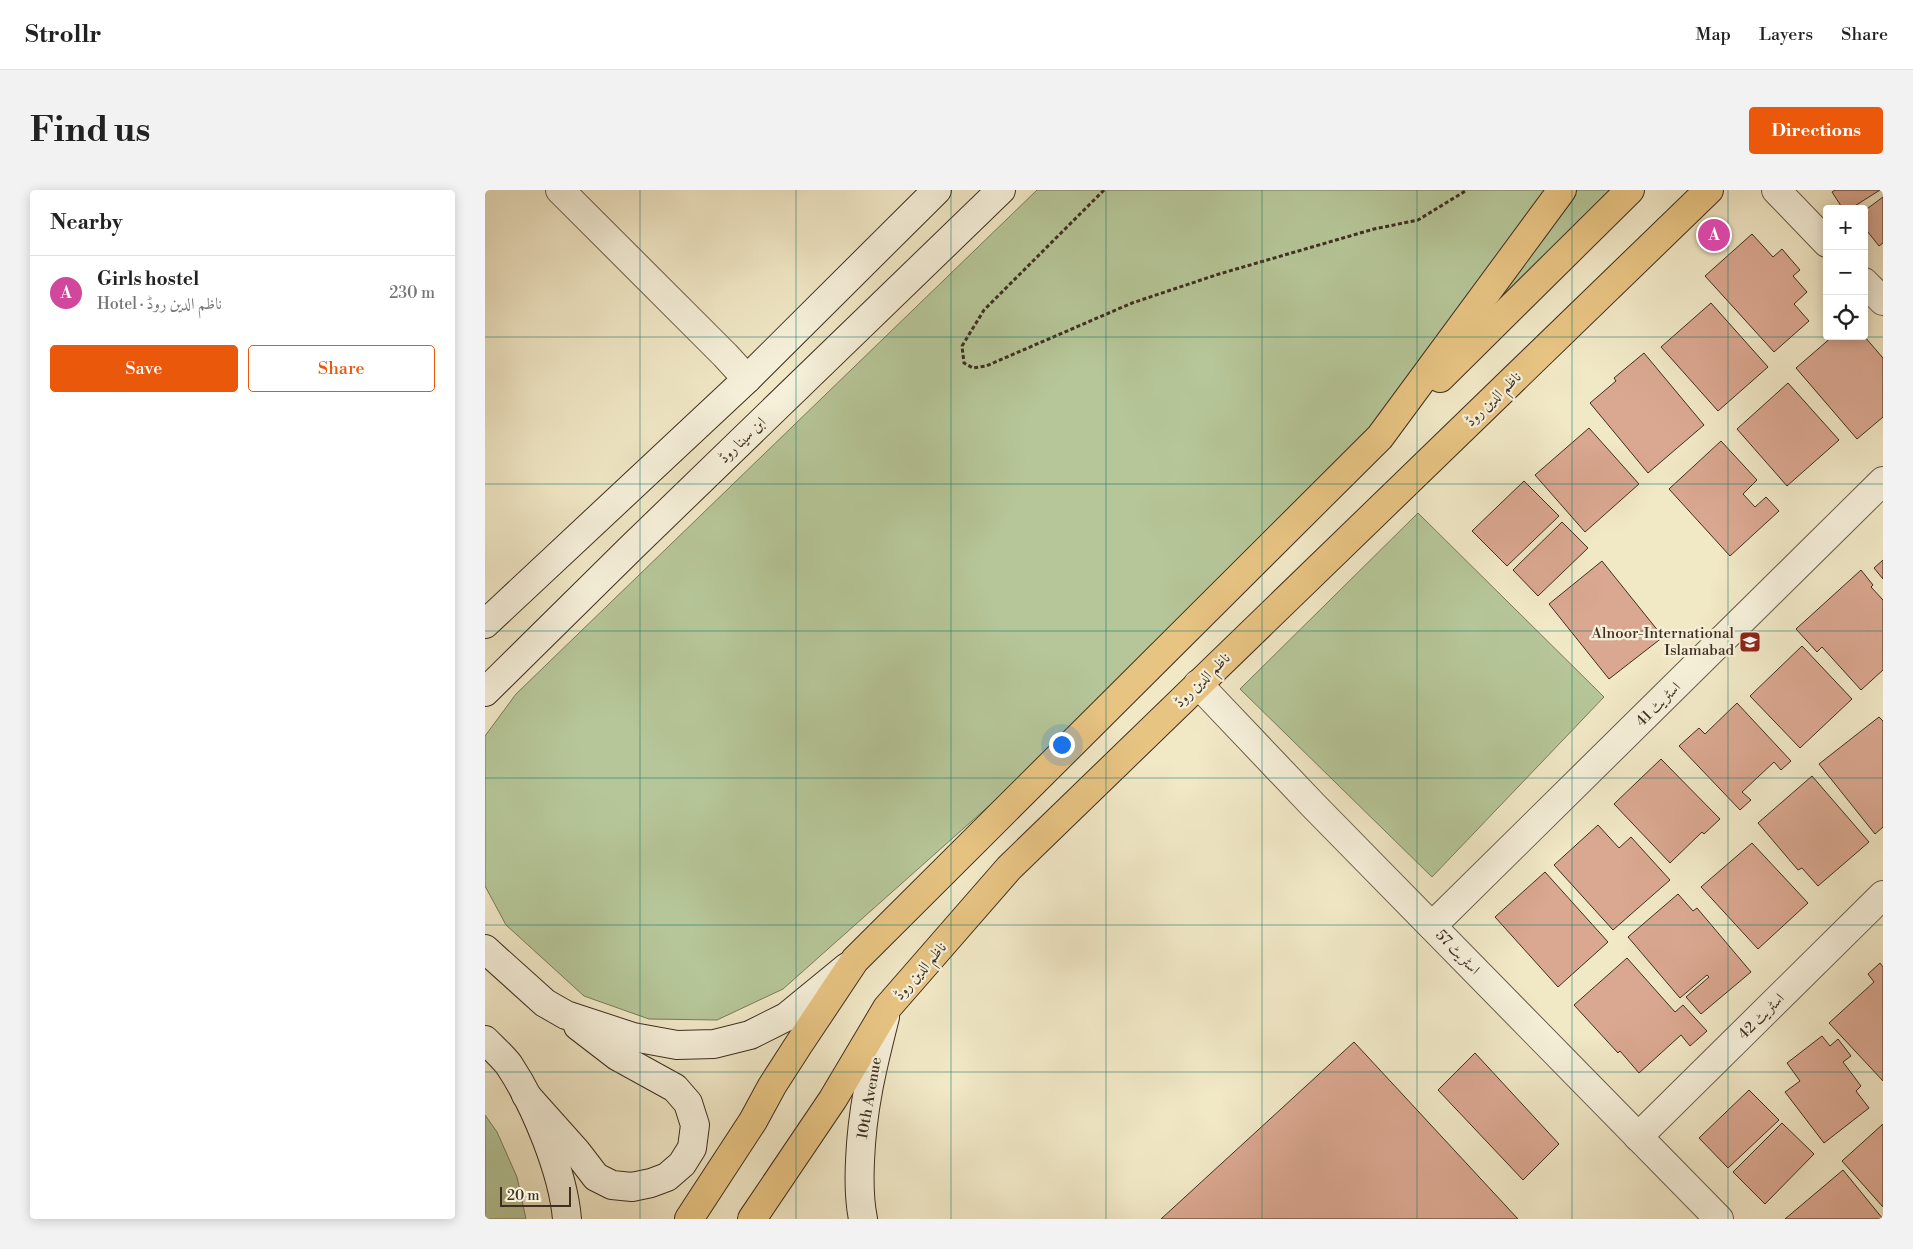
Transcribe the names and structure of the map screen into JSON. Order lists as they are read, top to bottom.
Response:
{
  "streets": {
    "main road": [
      "ناظم الدین روڈ",
      "ابن سینا روڈ",
      "اسٹریٹ 41",
      "اسٹریٹ 57",
      "اسٹریٹ 42",
      "10th Avenue"
    ]
  },
  "crossings": [
    ["ناظم الدین روڈ", "اسٹریٹ 57"],
    ["ناظم الدین روڈ", "10th Avenue"],
    ["اسٹریٹ 41", "اسٹریٹ 57"],
    ["اسٹریٹ 57", "اسٹریٹ 42"]
  ],
  "places": {
    "school or university": ["Alnoor-International Islamabad"]
  },
  "scale_bar": "20 m",
  "page": {
    "header": "Strollr",
    "nav": ["Map", "Layers", "Share"],
    "buttons": [
      "Directions",
      ["Save", "Share"]
    ],
    "title": "Find us",
    "heading": "Nearby",
    "map_buttons": ["+", "−"],
    "pins": "A",
    "list": [
      {
        "mark": "A",
        "name": "Girls hostel",
        "note": "Hotel · ناظم الدین روڈ",
        "value": "230 m"
      }
    ],
    "scale": "20 m"
  }
}
